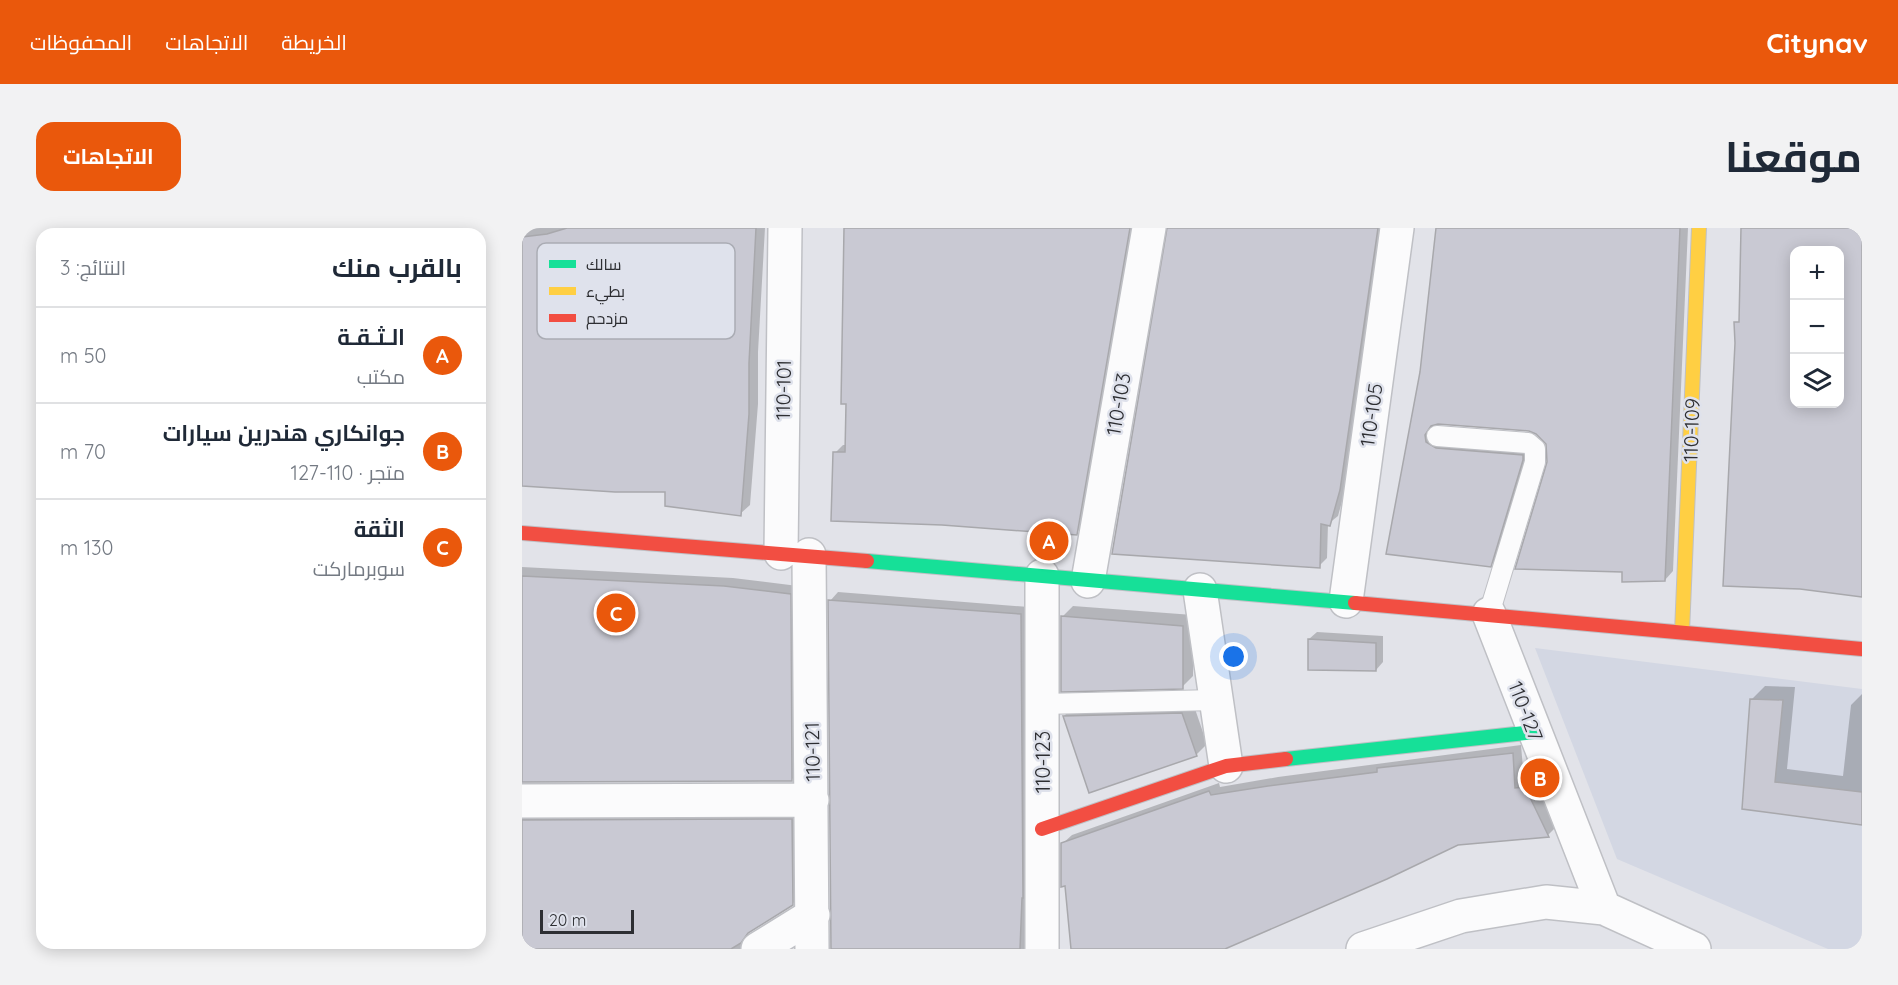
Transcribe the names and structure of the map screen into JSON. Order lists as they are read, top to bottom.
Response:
{
  "streets": {
    "main road": ["110-109"],
    "street": [
      "110-101",
      "110-103",
      "110-105",
      "110-127",
      "110-121",
      "110-123"
    ]
  },
  "crossings": [
    ["110-101", "110-121"]
  ],
  "legend": ["سالك", "بطيء", "مزدحم"],
  "scale_bar": "20 m",
  "page": {
    "header": "Citynav",
    "nav": ["الخريطة", "الاتجاهات", "المحفوظات"],
    "title": "موقعنا",
    "buttons": "الاتجاهات",
    "heading": ["بالقرب منك", "النتائج: 3"],
    "map_buttons": ["+", "−"],
    "list": [
      {
        "mark": "A",
        "name": "الـثـقـة",
        "note": "مكتب",
        "value": "50 m"
      },
      {
        "mark": "B",
        "name": "جوانكاري هندرين سيارات",
        "note": "متجر · 110-127",
        "value": "70 m"
      },
      {
        "mark": "C",
        "name": "الثقة",
        "note": "سوبرماركت",
        "value": "130 m"
      }
    ],
    "pins": ["A", "C", "B"],
    "scale": "20 m"
  }
}
